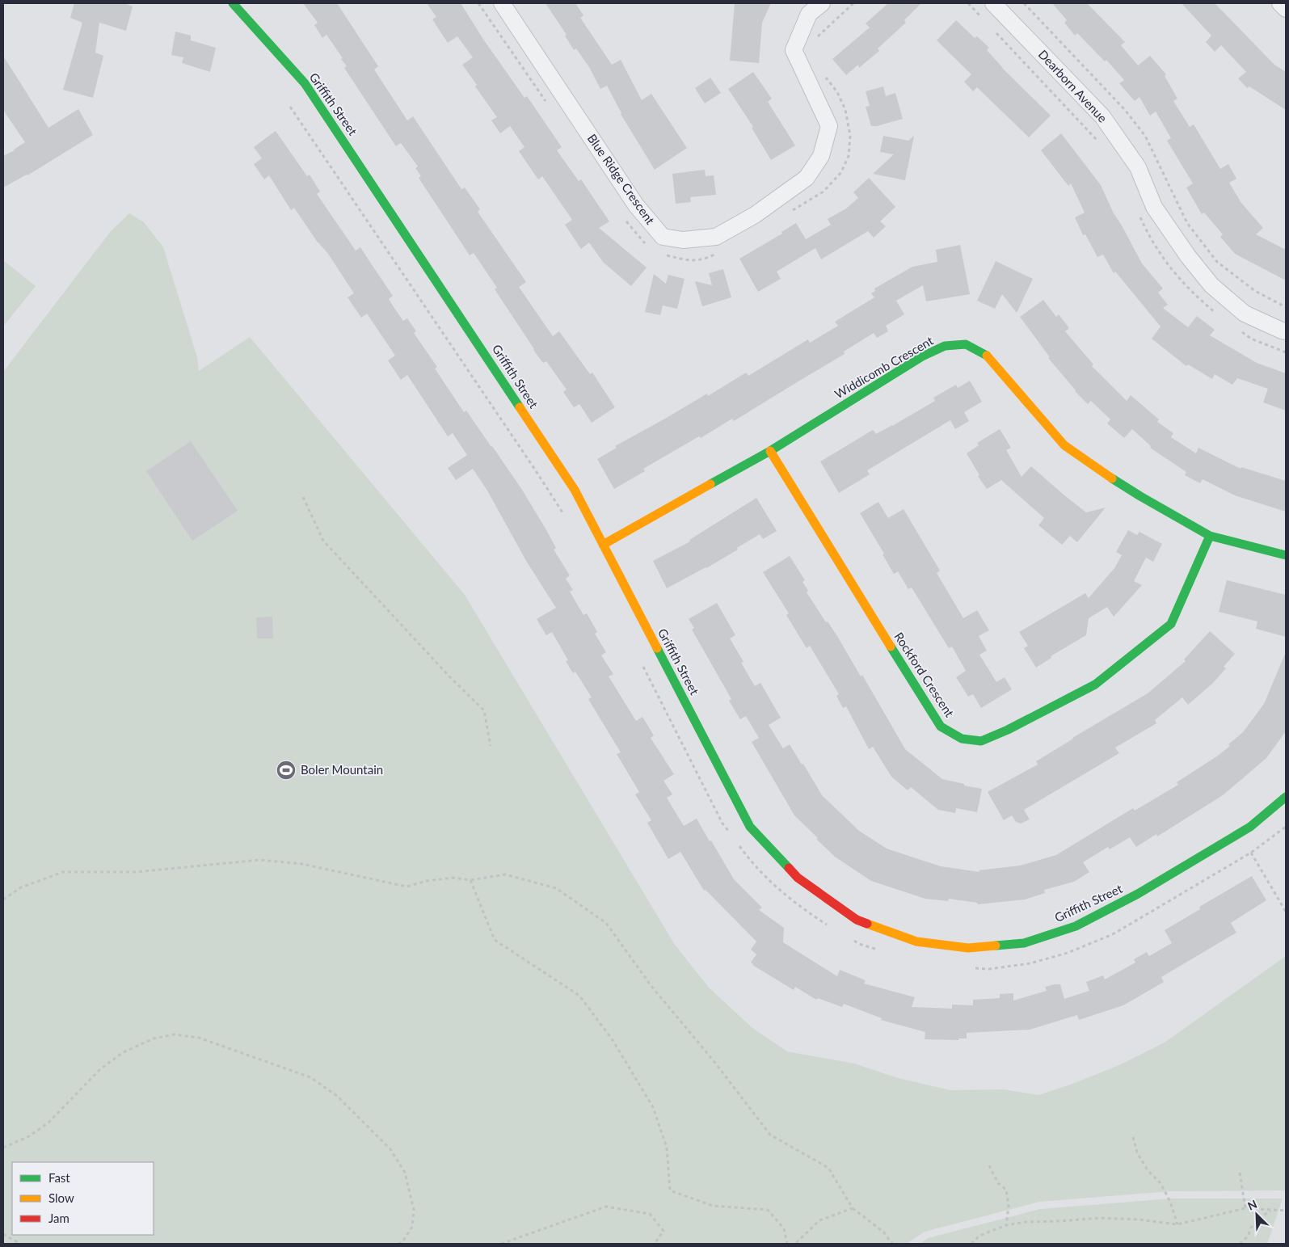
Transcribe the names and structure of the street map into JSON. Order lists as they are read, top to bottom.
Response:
{
  "streets": {
    "street": [
      "Dearborn Avenue",
      "Griffith Street",
      "Blue Ridge Crescent",
      "Widdicomb Crescent",
      "Rockford Crescent"
    ]
  },
  "crossings": [
    ["Griffith Street", "Widdicomb Crescent"],
    ["Widdicomb Crescent", "Rockford Crescent"]
  ],
  "places": {
    "sports": ["Boler Mountain"]
  },
  "legend": ["Fast", "Slow", "Jam"],
  "north": "top left"
}
